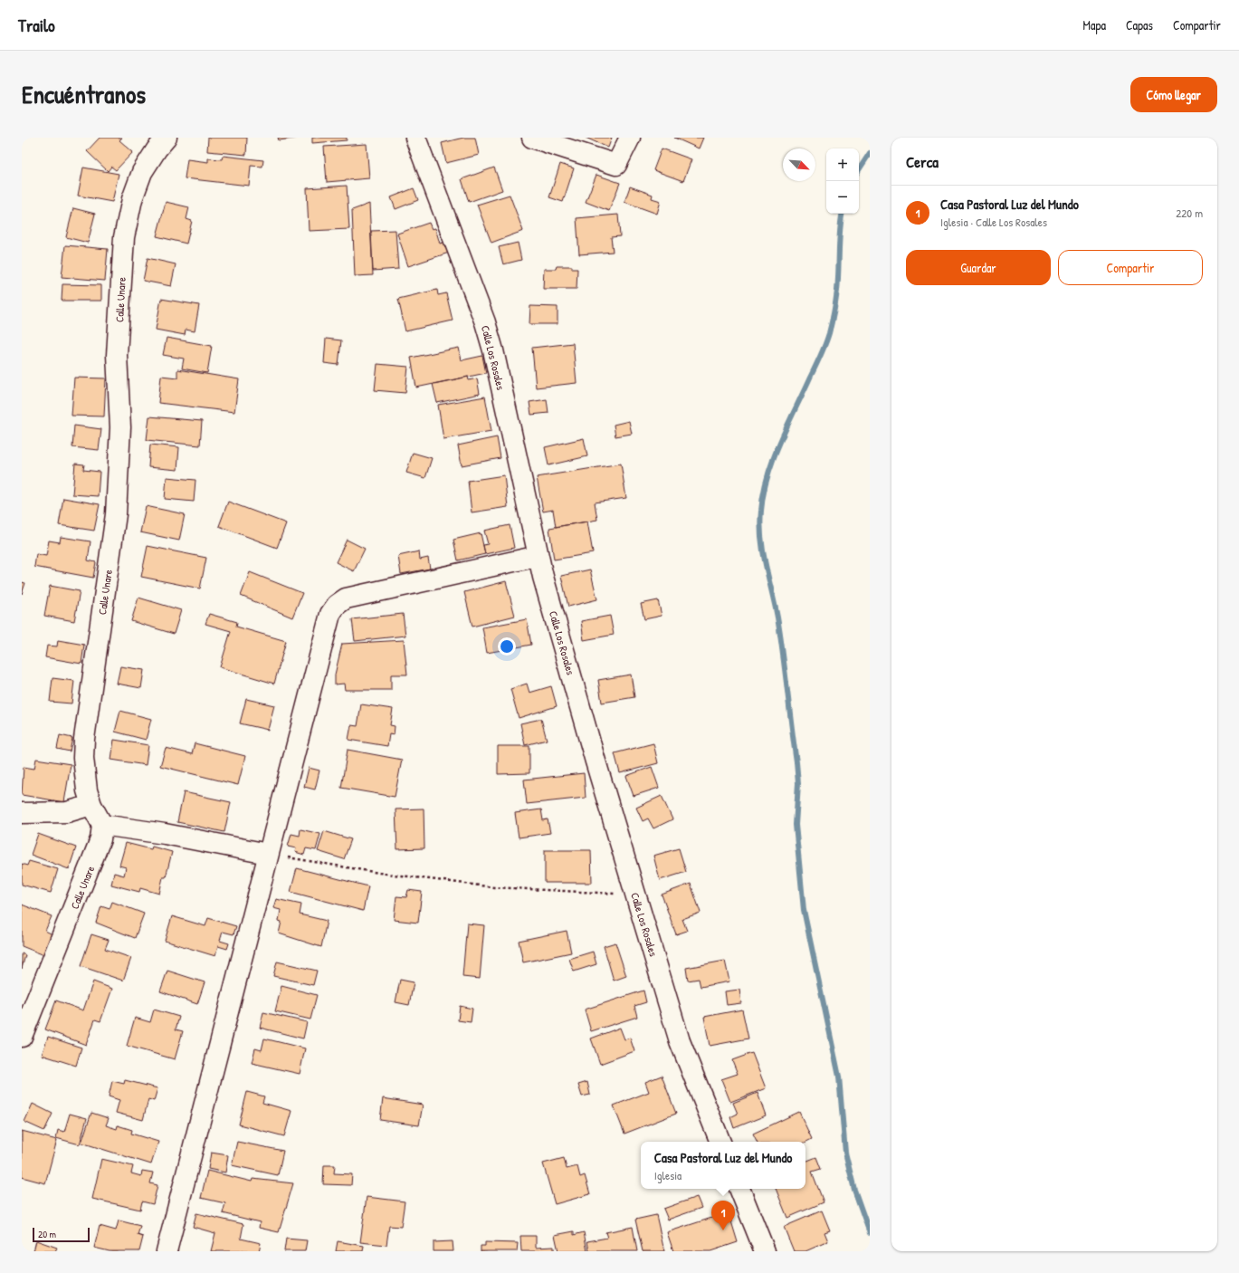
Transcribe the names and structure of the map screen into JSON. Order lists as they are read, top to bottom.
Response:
{
  "streets": {
    "street": ["Calle Unare", "Calle Los Rosales"]
  },
  "scale_bar": "20 m",
  "north": "bottom right",
  "page": {
    "header": "Trailo",
    "nav": ["Mapa", "Capas", "Compartir"],
    "title": "Encuéntranos",
    "buttons": [
      "Cómo llegar",
      ["Guardar", "Compartir"]
    ],
    "heading": "Cerca",
    "map_buttons": ["+", "−"],
    "list": [
      {
        "mark": "1",
        "name": "Casa Pastoral Luz del Mundo",
        "note": "Iglesia · Calle Los Rosales",
        "value": "220 m"
      }
    ],
    "popup": ["Casa Pastoral Luz del Mundo", "Iglesia"],
    "pins": "1",
    "scale": "20 m"
  }
}
